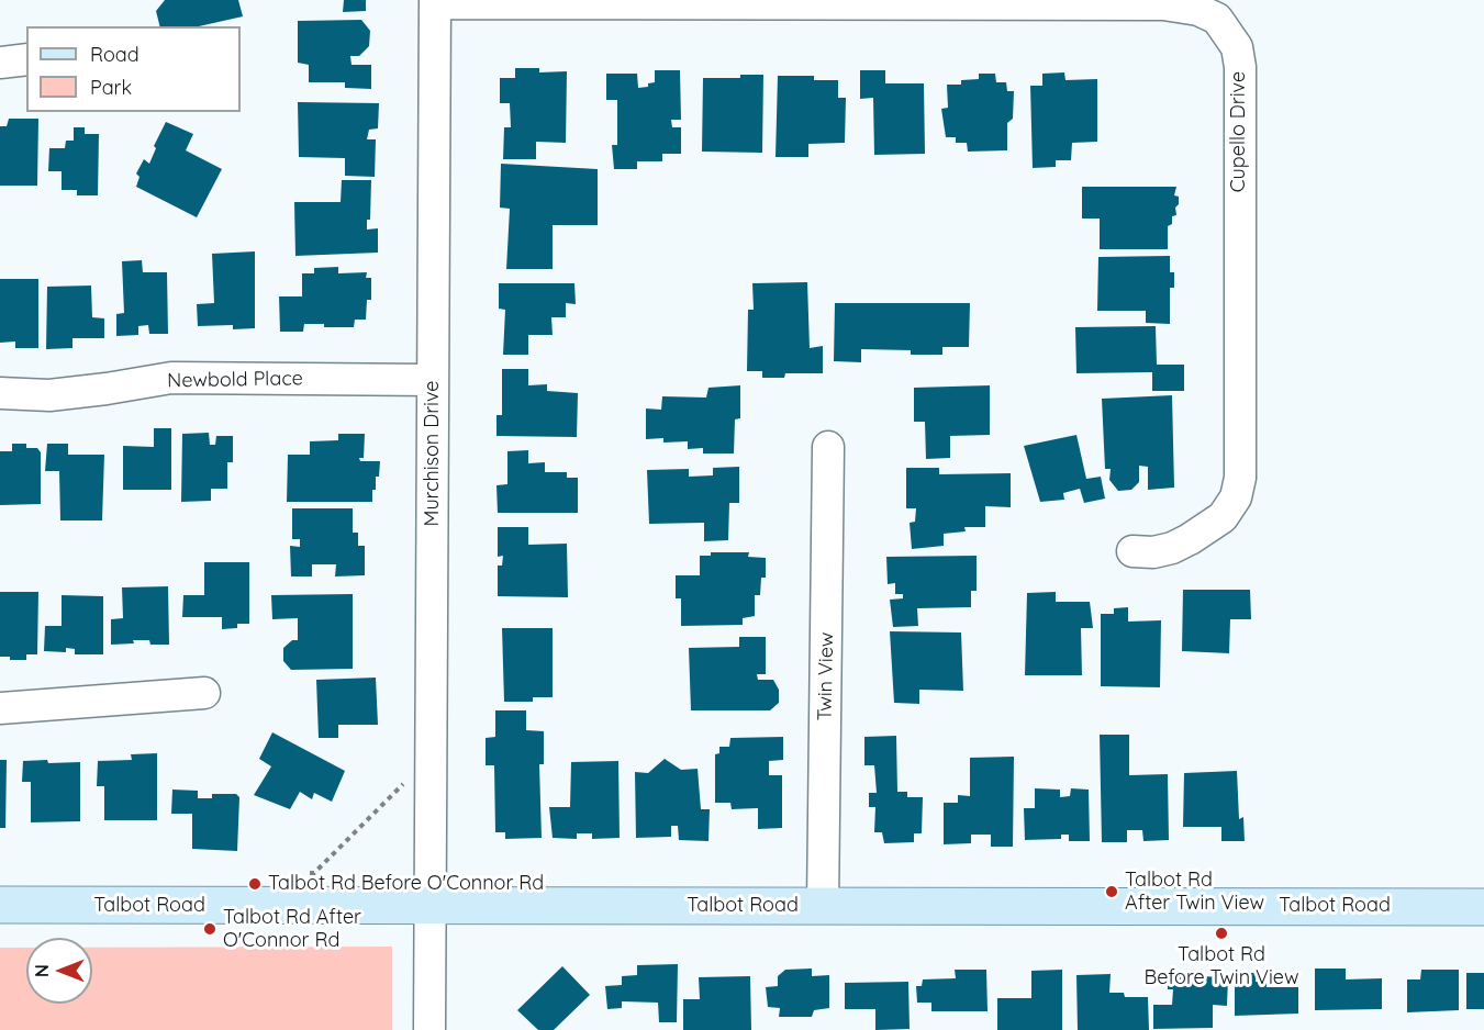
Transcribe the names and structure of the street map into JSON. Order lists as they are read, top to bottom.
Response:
{
  "streets": {
    "main road": ["Talbot Road"],
    "street": [
      "Cupello Drive",
      "Newbold Place",
      "Murchison Drive",
      "Twin View"
    ]
  },
  "crossings": [
    ["Cupello Drive", "Murchison Drive"],
    ["Newbold Place", "Murchison Drive"],
    ["Murchison Drive", "Talbot Road"],
    ["Twin View", "Talbot Road"]
  ],
  "places": [
    "Talbot Rd Before O'Connor Rd",
    "Talbot Rd After Twin View",
    "Talbot Rd After O'Connor Rd",
    "Talbot Rd Before Twin View"
  ],
  "legend": ["Road", "Park"],
  "north": "left"
}
